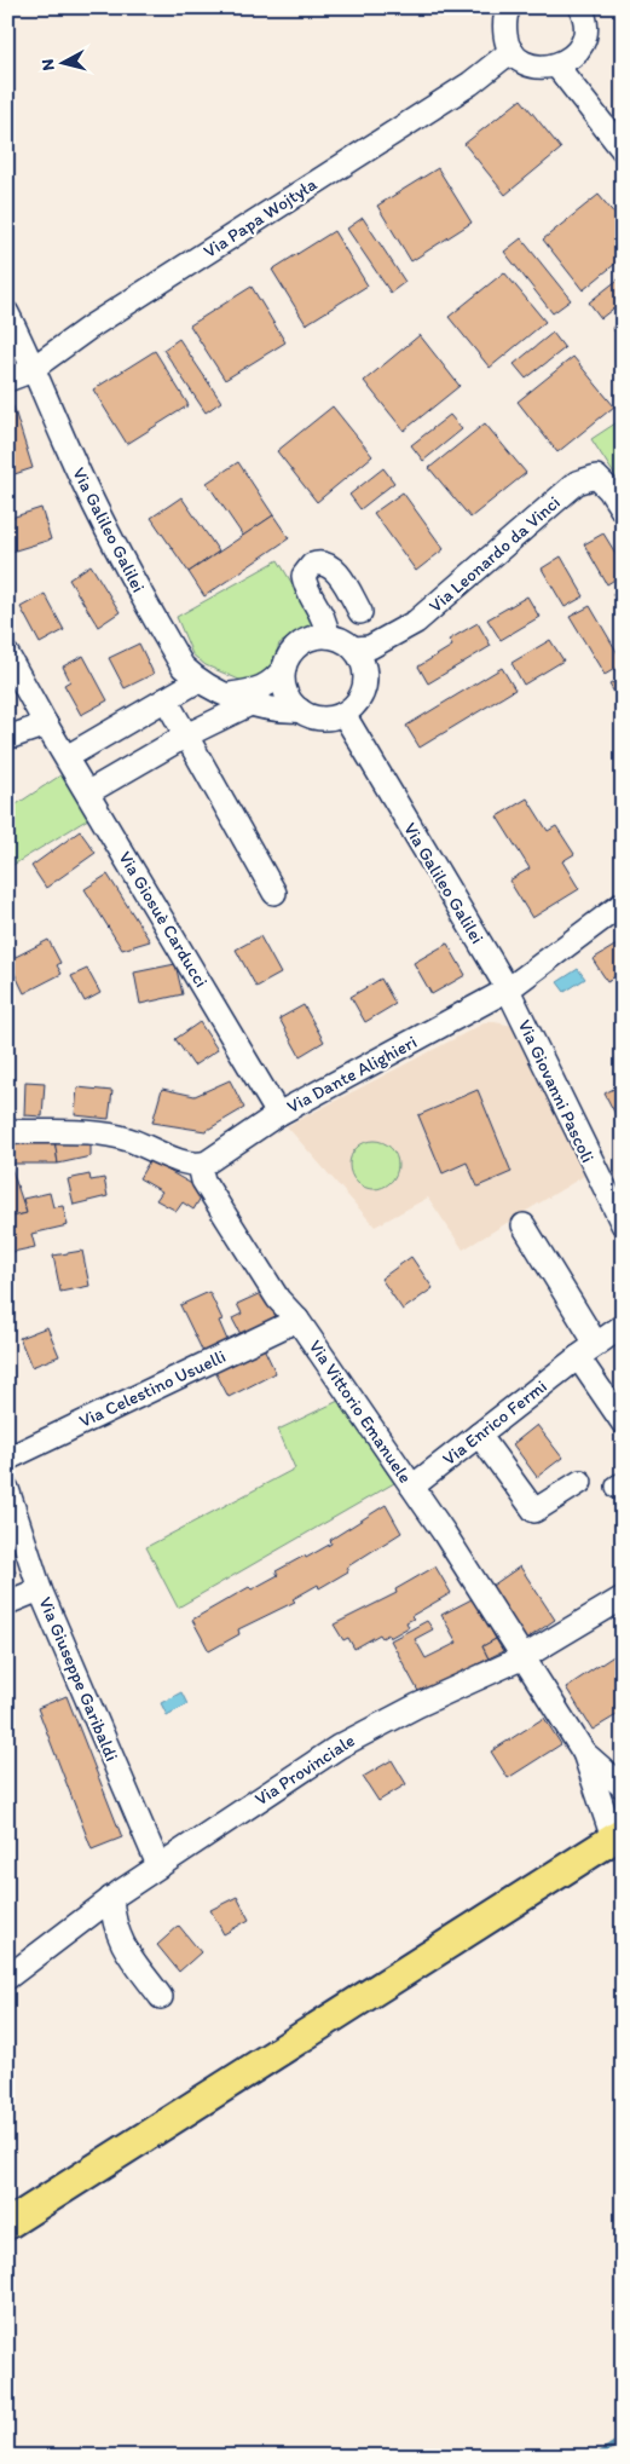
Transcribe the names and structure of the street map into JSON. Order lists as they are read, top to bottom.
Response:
{
  "streets": {
    "street": [
      "Via Papa Wojtyła",
      "Via Galileo Galilei",
      "Via Leonardo da Vinci",
      "Via Giosuè Carducci",
      "Via Dante Alighieri",
      "Via Giovanni Pascoli",
      "Via Celestino Usuelli",
      "Via Vittorio Emanuele",
      "Via Enrico Fermi",
      "Via Giuseppe Garibaldi",
      "Via Provinciale"
    ]
  },
  "crossings": [
    ["Via Papa Wojtyła", "Via Galileo Galilei"],
    ["Via Galileo Galilei", "Via Leonardo da Vinci"],
    ["Via Galileo Galilei", "Via Dante Alighieri"],
    ["Via Galileo Galilei", "Via Giovanni Pascoli"],
    ["Via Giosuè Carducci", "Via Dante Alighieri"],
    ["Via Dante Alighieri", "Via Giovanni Pascoli"],
    ["Via Dante Alighieri", "Via Vittorio Emanuele"],
    ["Via Celestino Usuelli", "Via Vittorio Emanuele"],
    ["Via Vittorio Emanuele", "Via Enrico Fermi"],
    ["Via Vittorio Emanuele", "Via Provinciale"],
    ["Via Giuseppe Garibaldi", "Via Provinciale"]
  ],
  "north": "left"
}
